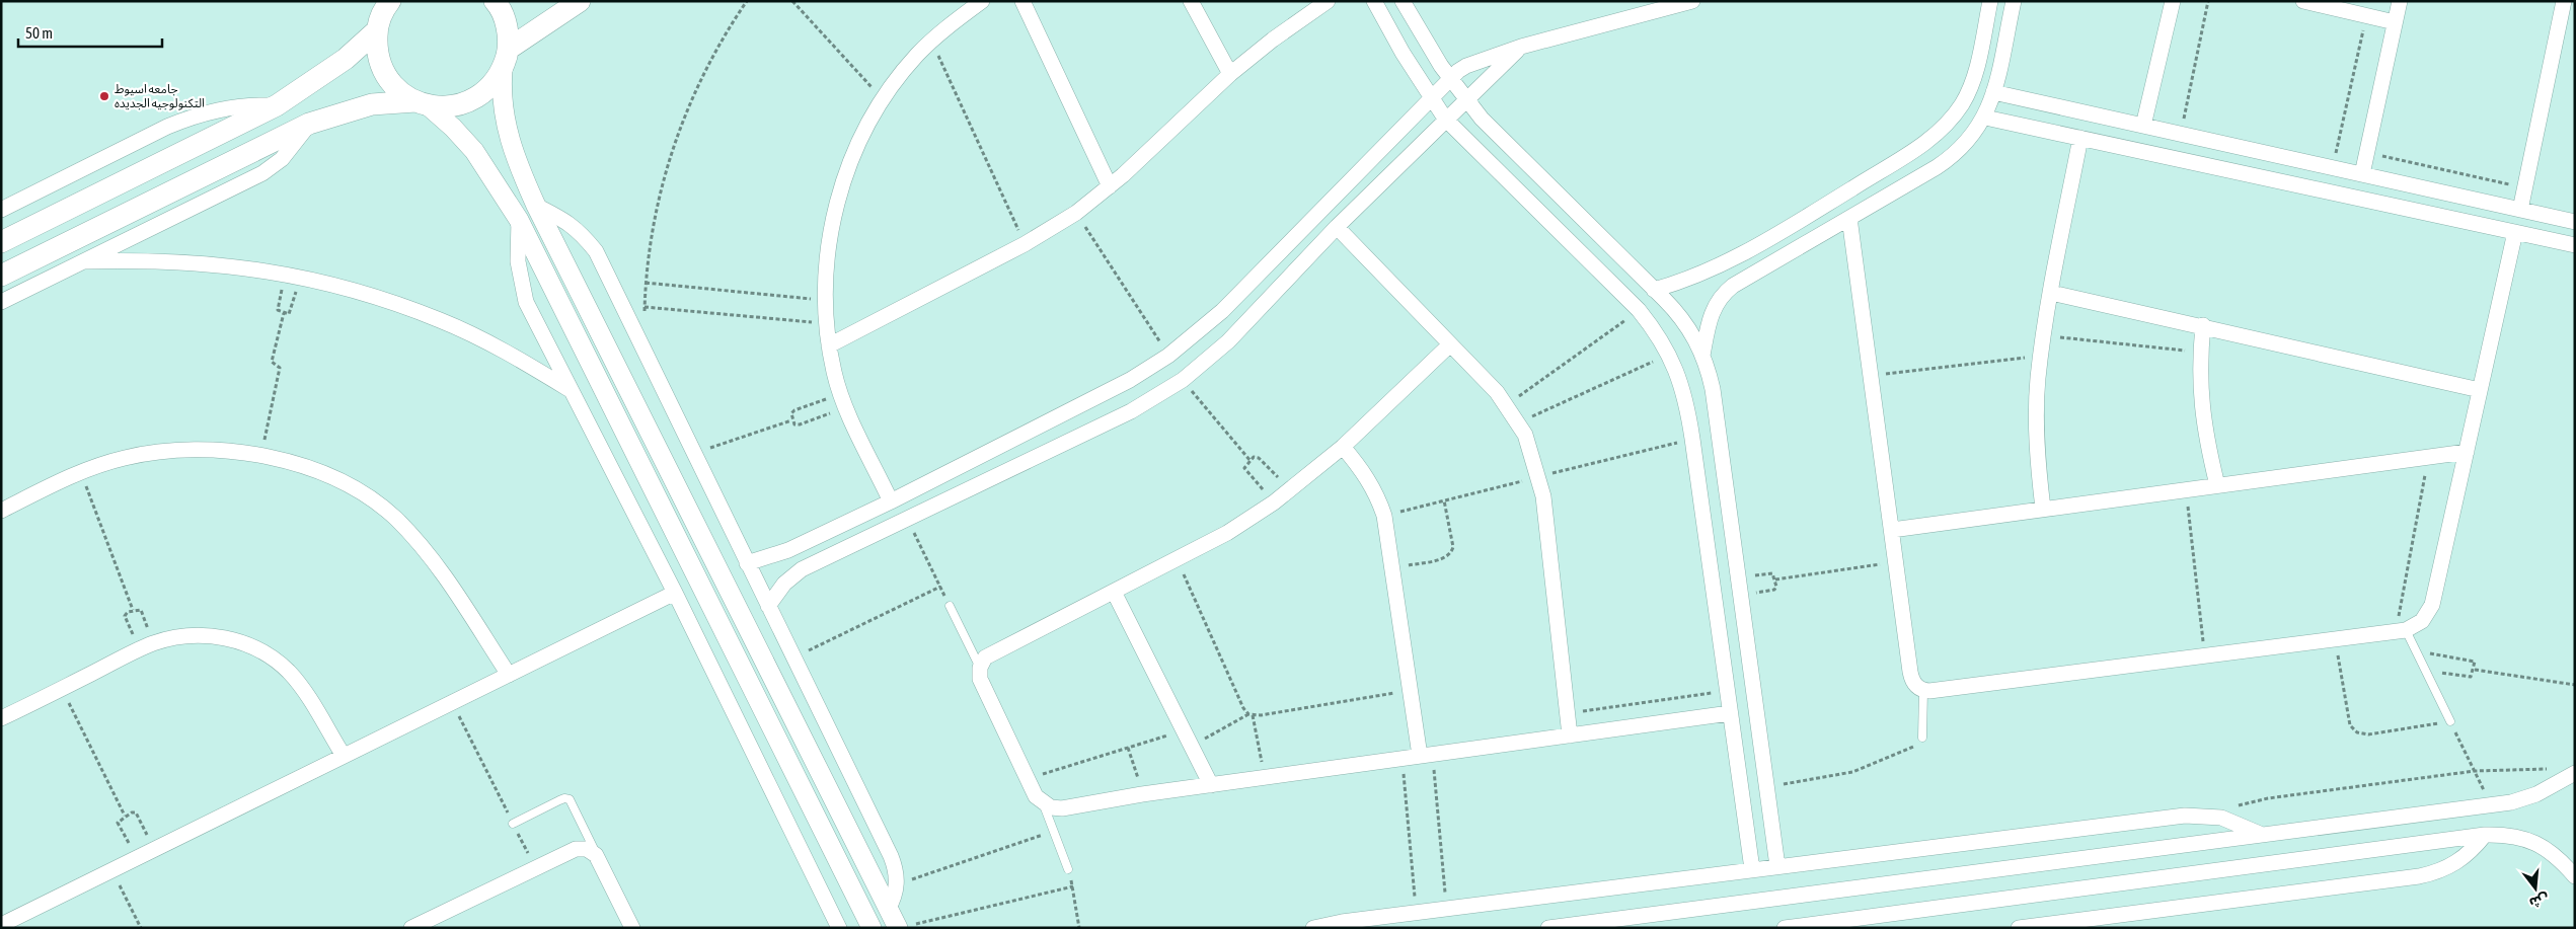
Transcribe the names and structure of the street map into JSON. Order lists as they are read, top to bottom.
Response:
{
  "places": ["جامعه اسيوط التكنولوجيه الجديده"],
  "scale_bar": "50 m",
  "north": "bottom"
}
